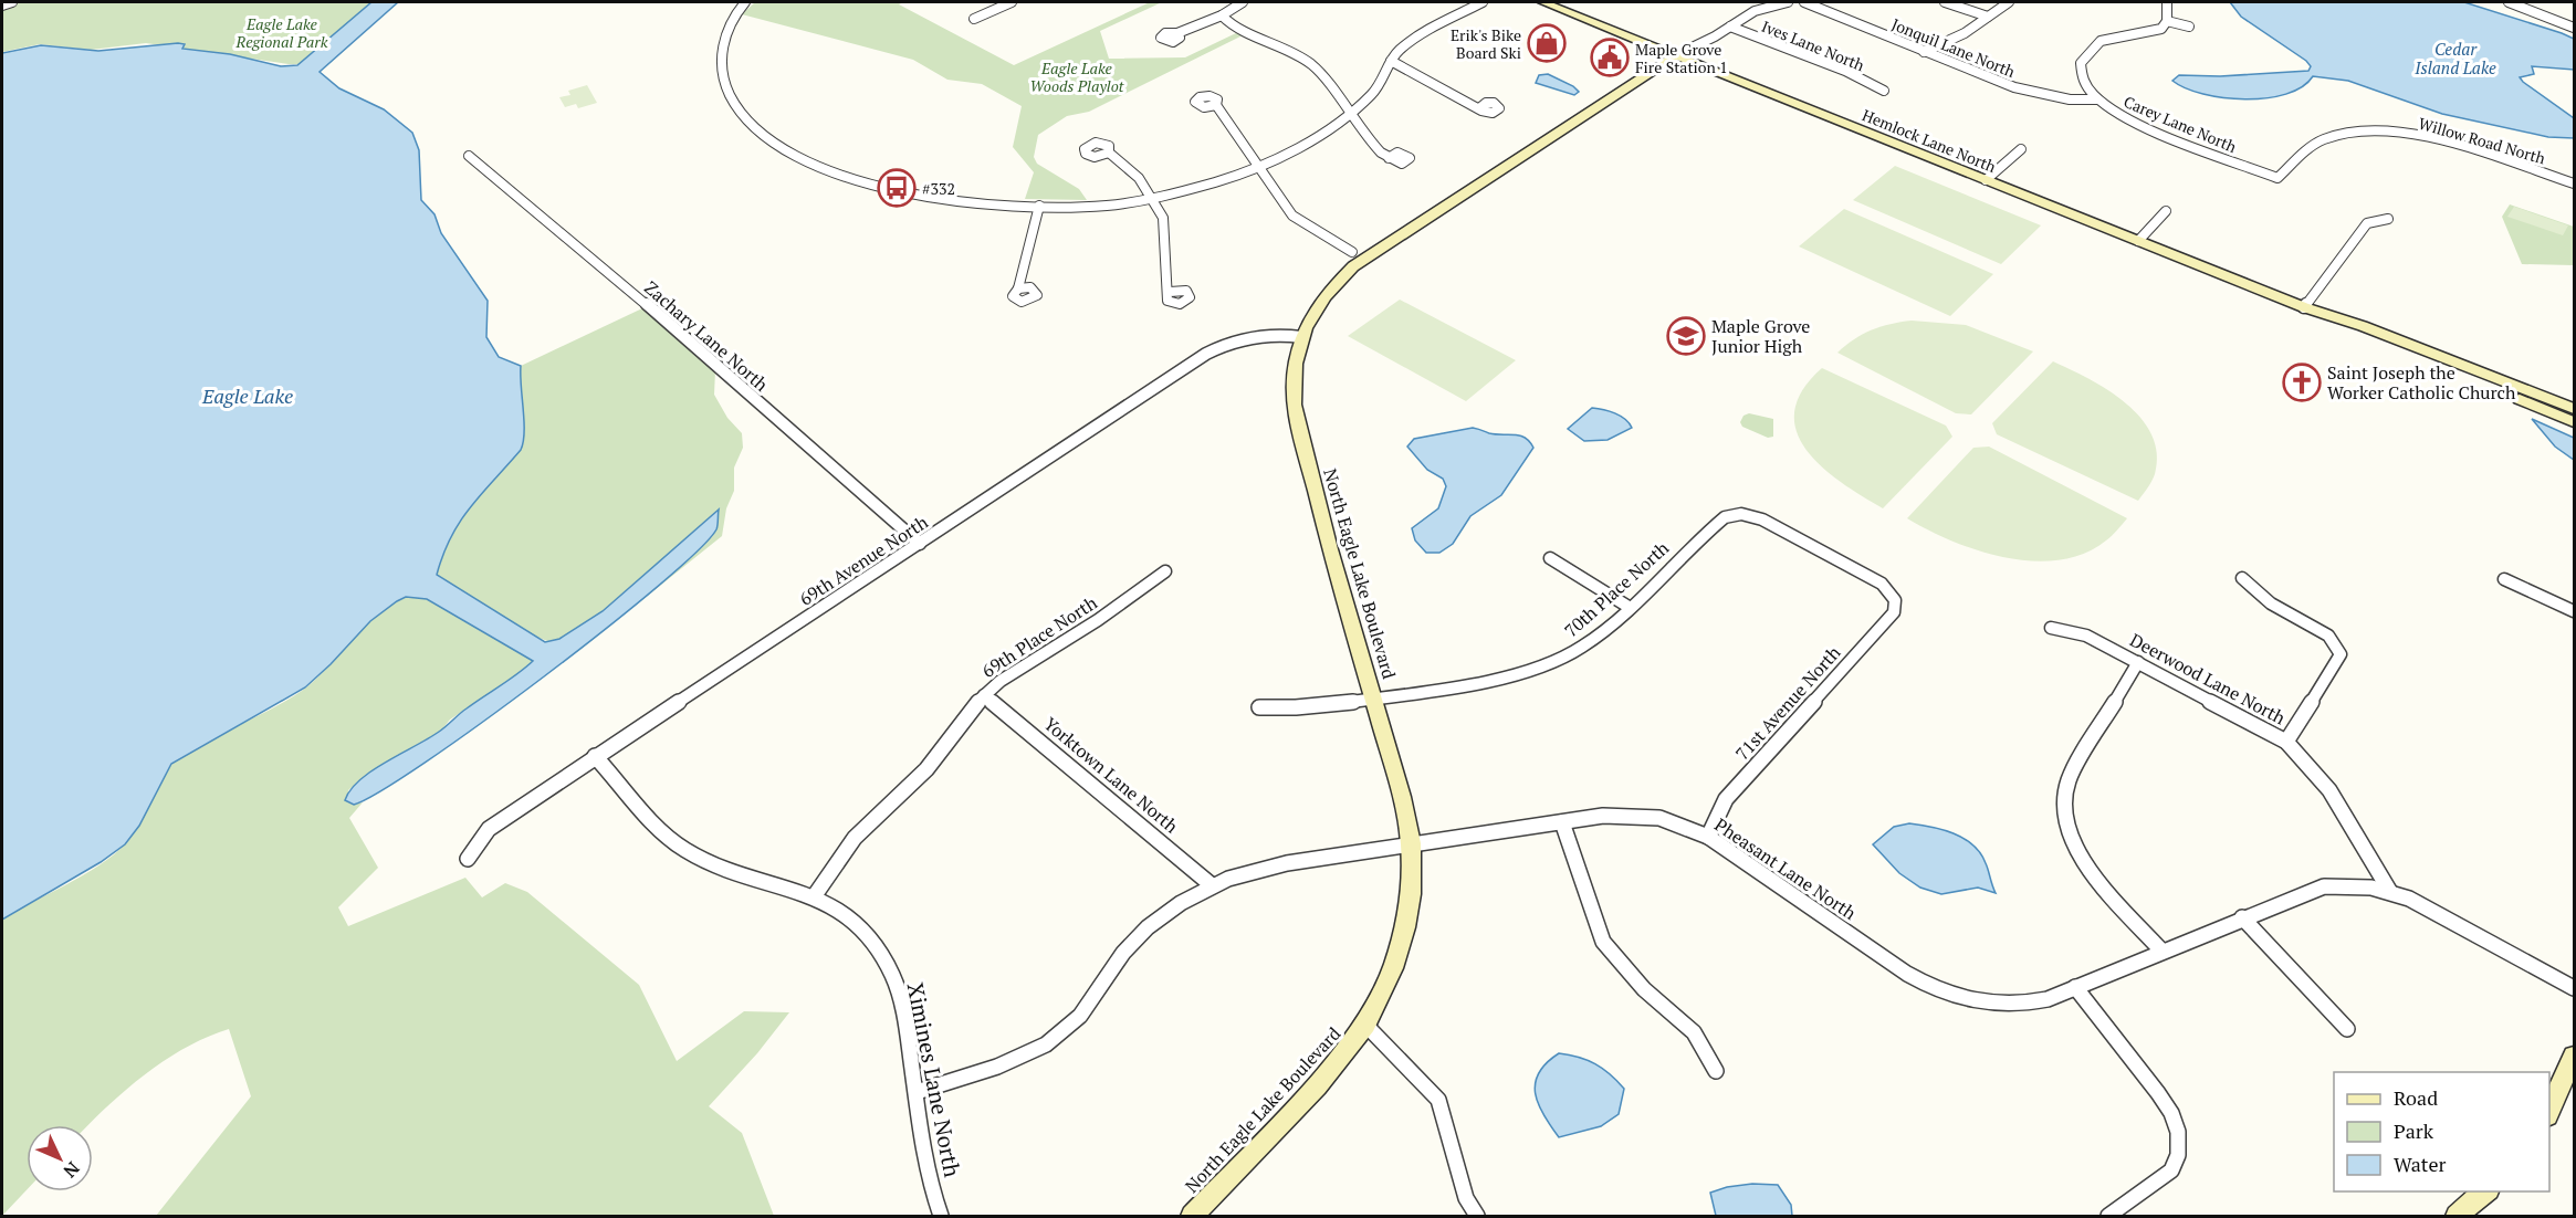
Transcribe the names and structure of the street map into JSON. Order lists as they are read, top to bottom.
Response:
{
  "streets": {
    "street": [
      "Ives Lane North",
      "Jonquil Lane North",
      "Carey Lane North",
      "Hemlock Lane North",
      "Willow Road North",
      "Zachary Lane North",
      "69th Avenue North",
      "North Eagle Lake Boulevard",
      "70th Place North",
      "69th Place North",
      "Deerwood Lane North",
      "71st Avenue North",
      "Yorktown Lane North",
      "Pheasant Lane North",
      "Ximines Lane North"
    ]
  },
  "crossings": [
    ["Jonquil Lane North", "Carey Lane North"],
    ["Carey Lane North", "Willow Road North"],
    ["Hemlock Lane North", "North Eagle Lake Boulevard"],
    ["Zachary Lane North", "69th Avenue North"],
    ["69th Avenue North", "North Eagle Lake Boulevard"],
    ["69th Avenue North", "Ximines Lane North"],
    ["North Eagle Lake Boulevard", "70th Place North"],
    ["North Eagle Lake Boulevard", "Pheasant Lane North"],
    ["70th Place North", "71st Avenue North"],
    ["69th Place North", "Yorktown Lane North"],
    ["69th Place North", "Ximines Lane North"],
    ["Deerwood Lane North", "Pheasant Lane North"],
    ["71st Avenue North", "Pheasant Lane North"],
    ["Yorktown Lane North", "Pheasant Lane North"],
    ["Pheasant Lane North", "Ximines Lane North"]
  ],
  "water": ["Cedar Island Lake", "Eagle Lake"],
  "parks": ["Eagle Lake Regional Park", "Eagle Lake Woods Playlot"],
  "places": {
    "shop": ["Erik's Bike Board Ski"],
    "public building": ["Maple Grove Fire Station 1"],
    "bus stop": ["#332"],
    "school or university": ["Maple Grove Junior High"],
    "church": ["Saint Joseph the Worker Catholic Church"]
  },
  "legend": ["Road", "Park", "Water"],
  "north": "bottom right"
}
